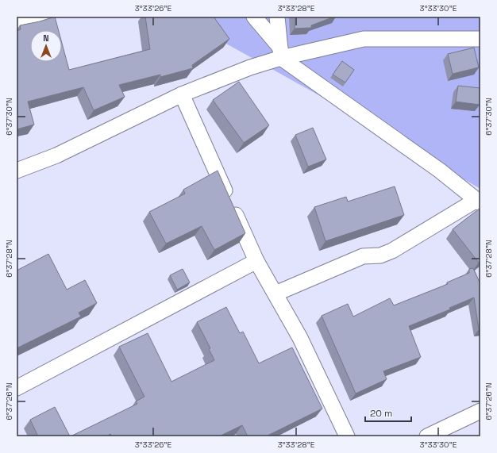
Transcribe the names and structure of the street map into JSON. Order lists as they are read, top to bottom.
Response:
{
  "scale_bar": "20 m",
  "north": "top",
  "coordinates": [
    "3°33'26\"E",
    "3°33'28\"E",
    "3°33'30\"E",
    "6°37'30\"N",
    "6°37'28\"N",
    "6°37'26\"N"
  ]
}
